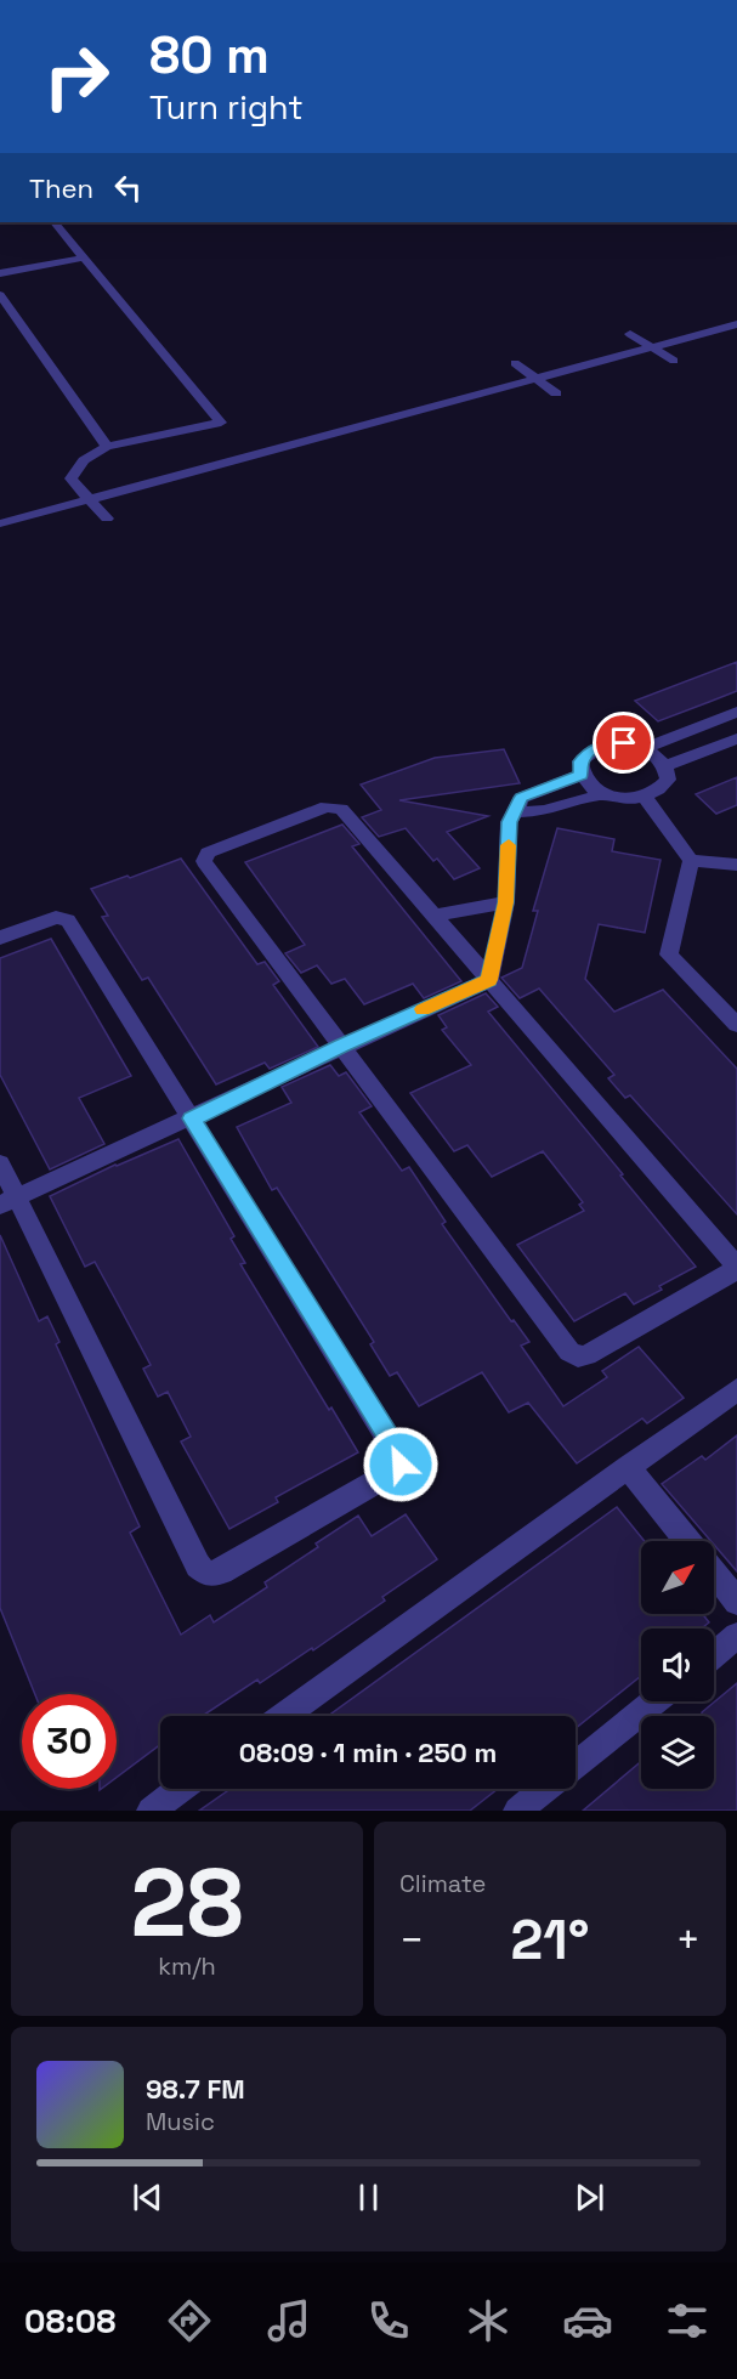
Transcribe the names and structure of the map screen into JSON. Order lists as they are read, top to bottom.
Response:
{
  "north": "top right",
  "page": {
    "turn": ["80 m", "Turn right"],
    "then": "Then",
    "limit": "30",
    "trip": "08:09 · 1 min · 250 m",
    "tile": [
      ["28", "km/h"],
      "Climate"
    ],
    "heat": ["−", "21°", "+"],
    "song": ["98.7 FM", "Music"],
    "tabs": "08:08"
  }
}
